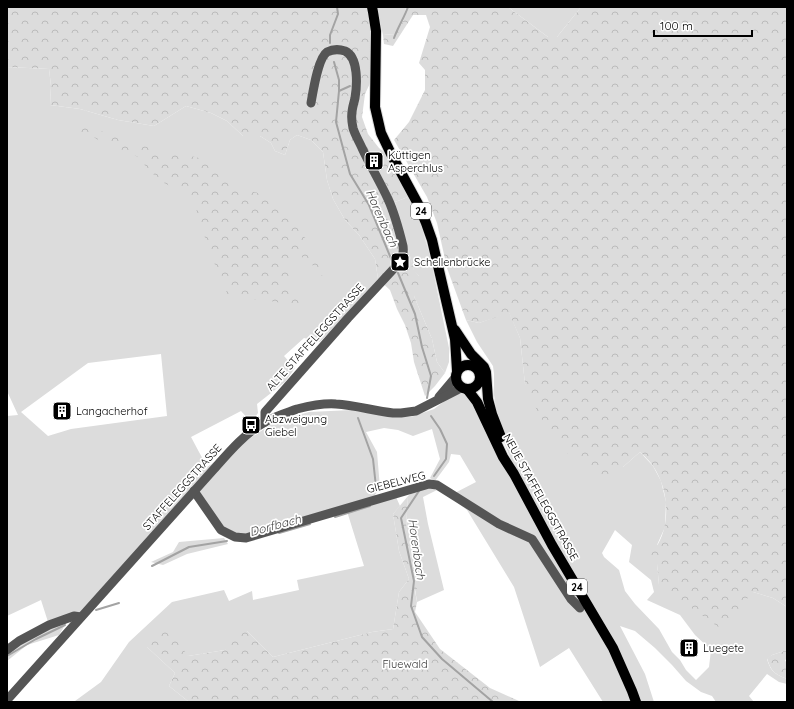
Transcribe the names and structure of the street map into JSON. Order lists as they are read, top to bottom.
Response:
{
  "streets": {
    "main road": ["24", "NEUE STAFFELEGGSTRASSE"],
    "street": ["ALTE STAFFELEGGSTRASSE", "GIEBELWEG", "STAFFELEGGSTRASSE"]
  },
  "crossings": [
    ["24", "STAFFELEGGSTRASSE"],
    ["24", "NEUE STAFFELEGGSTRASSE"],
    ["ALTE STAFFELEGGSTRASSE", "STAFFELEGGSTRASSE"],
    ["GIEBELWEG", "STAFFELEGGSTRASSE"],
    ["STAFFELEGGSTRASSE", "NEUE STAFFELEGGSTRASSE"]
  ],
  "water": ["Horenbach", "Dorfbach"],
  "parks": ["Fluewald"],
  "places": {
    "building": ["Küttigen Asperchlus", "Langacherhof", "Luegete"],
    "place": ["Schellenbrücke"],
    "bus stop": ["Abzweigung Giebel"]
  },
  "scale_bar": "100 m"
}
